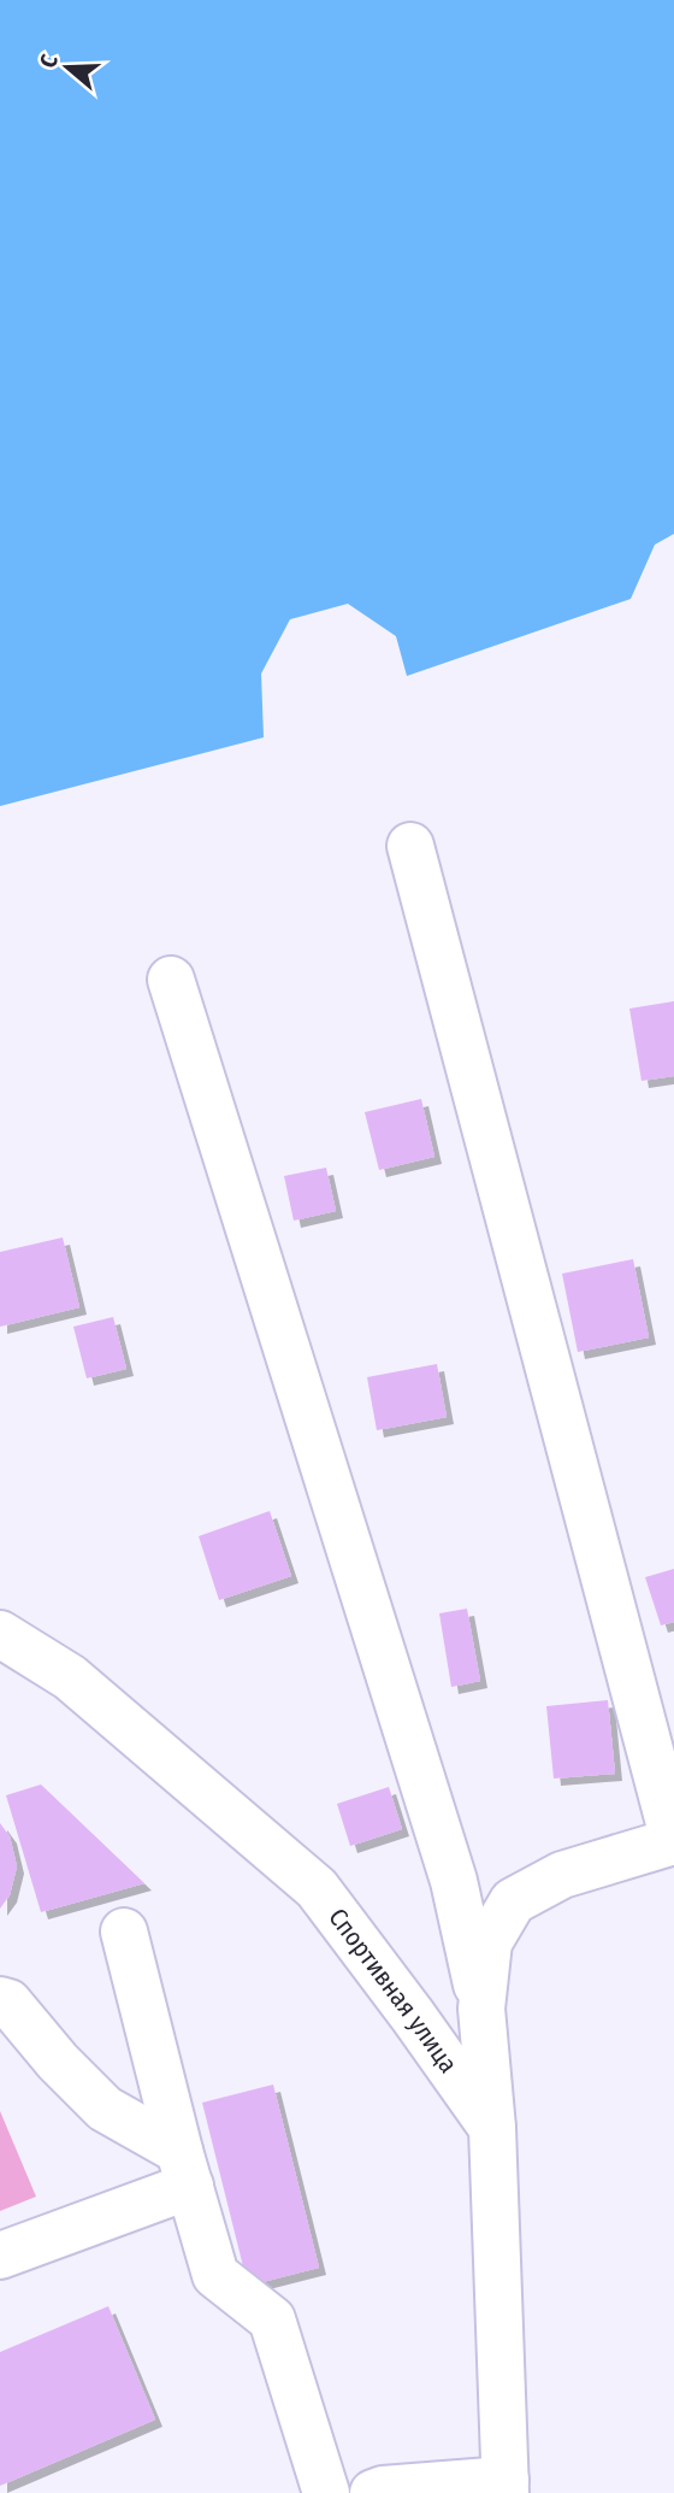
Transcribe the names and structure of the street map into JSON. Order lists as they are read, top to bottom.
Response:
{
  "streets": {
    "street": ["Спортивная улица"]
  },
  "north": "left"
}
